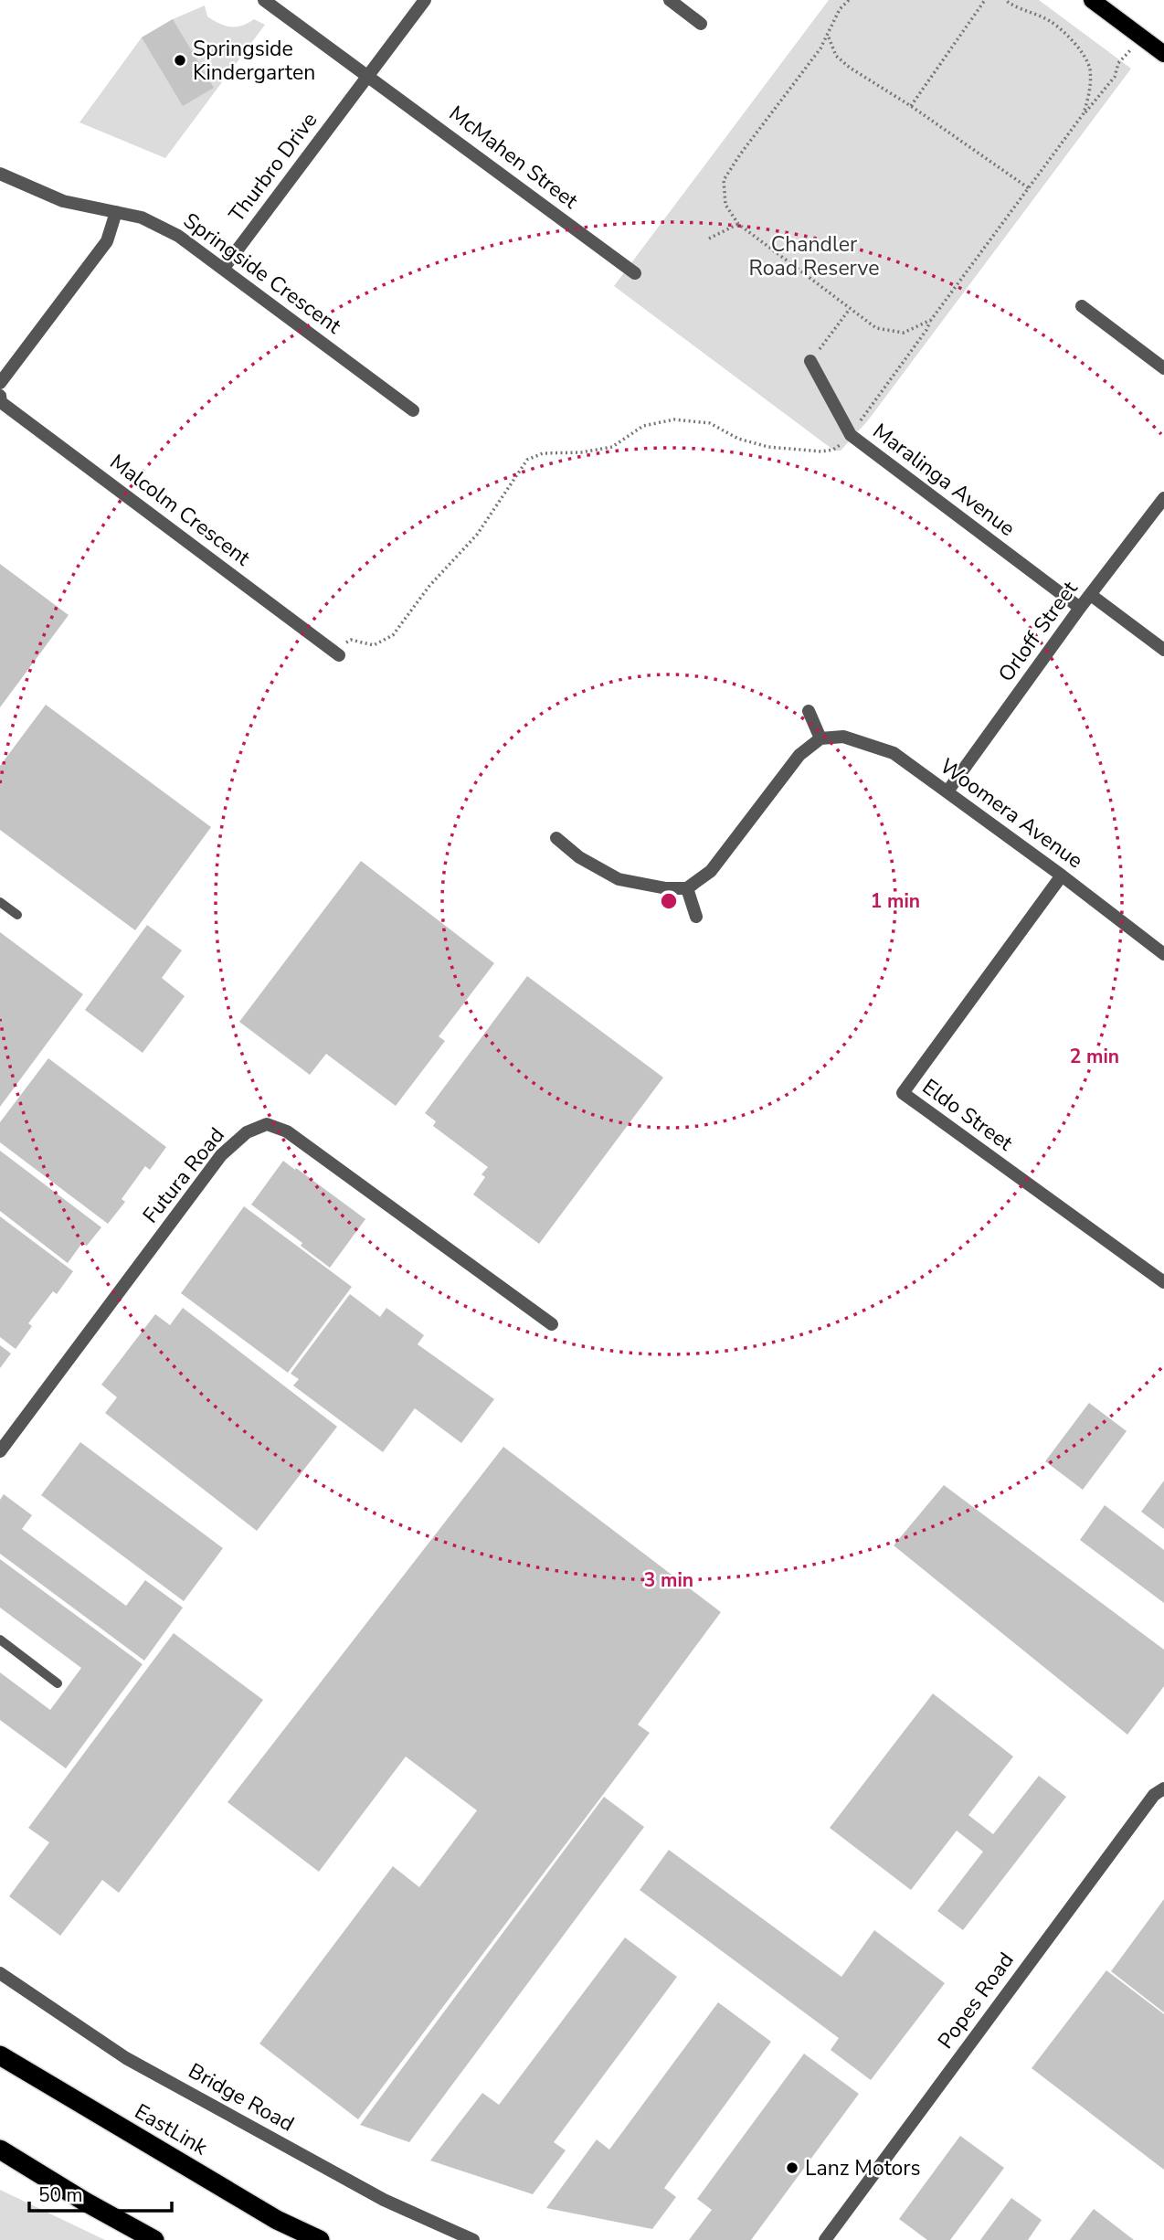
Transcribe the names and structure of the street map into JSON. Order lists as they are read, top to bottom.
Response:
{
  "streets": {
    "highway": ["EastLink"],
    "street": [
      "McMahen Street",
      "Thurbro Drive",
      "Springside Crescent",
      "Maralinga Avenue",
      "Malcolm Crescent",
      "Orloff Street",
      "Woomera Avenue",
      "Eldo Street",
      "Futura Road",
      "Popes Road",
      "Bridge Road"
    ]
  },
  "crossings": [
    ["McMahen Street", "Thurbro Drive"],
    ["Thurbro Drive", "Springside Crescent"],
    ["Maralinga Avenue", "Orloff Street"],
    ["Orloff Street", "Woomera Avenue"],
    ["Woomera Avenue", "Eldo Street"]
  ],
  "parks": ["Chandler Road Reserve"],
  "places": ["Springside Kindergarten", "Lanz Motors"],
  "scale_bar": "50 m",
  "rings": ["1 min", "2 min", "3 min"]
}
